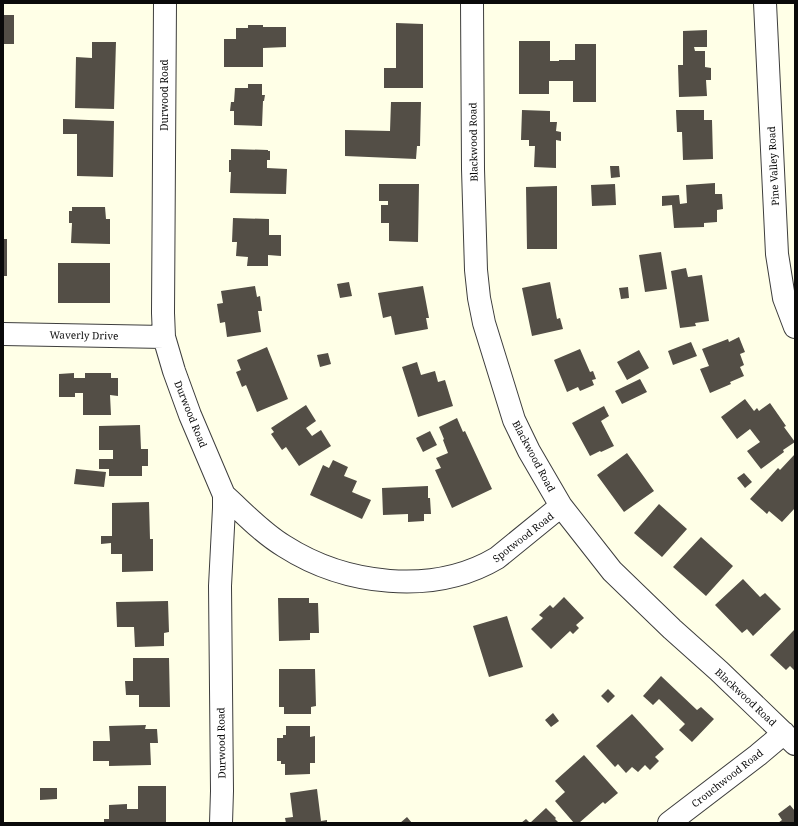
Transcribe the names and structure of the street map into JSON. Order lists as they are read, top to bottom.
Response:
{
  "streets": {
    "street": [
      "Durwood Road",
      "Blackwood Road",
      "Pine Valley Road",
      "Waverly Drive",
      "Spotwood Road",
      "Crouchwood Road"
    ]
  },
  "crossings": [
    ["Durwood Road", "Waverly Drive"],
    ["Durwood Road", "Spotwood Road"],
    ["Blackwood Road", "Spotwood Road"],
    ["Blackwood Road", "Crouchwood Road"]
  ]
}
